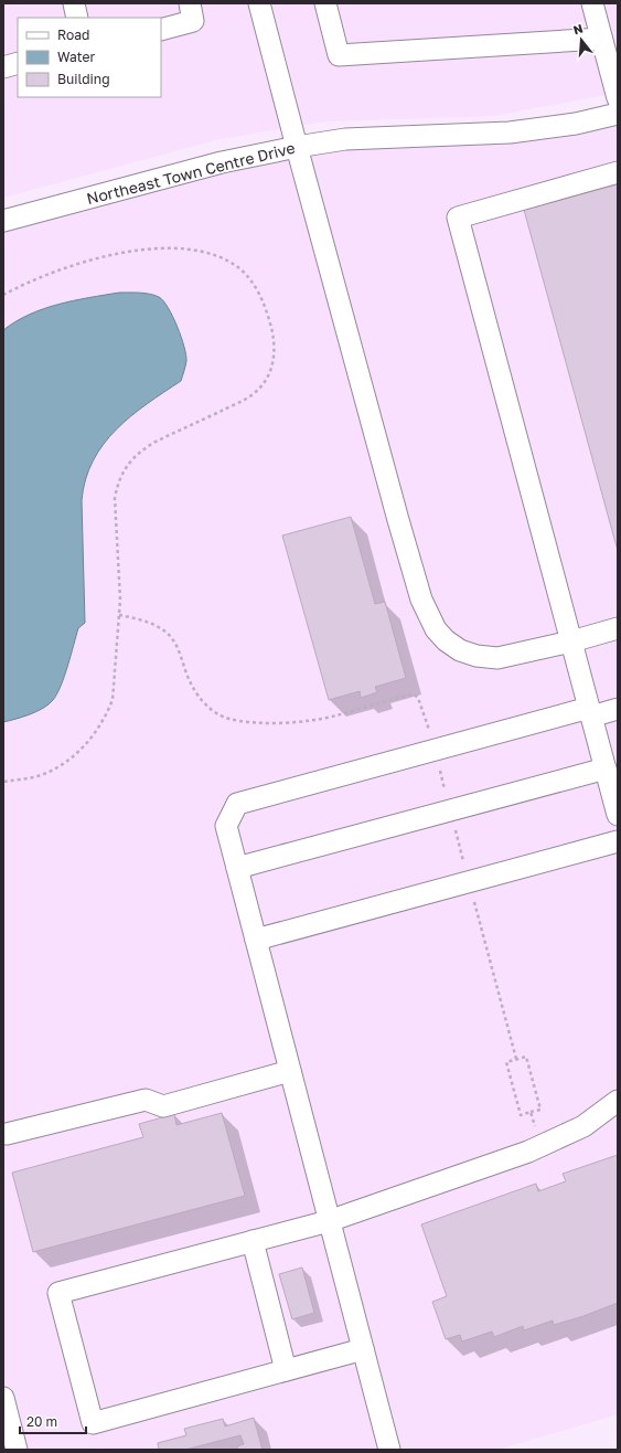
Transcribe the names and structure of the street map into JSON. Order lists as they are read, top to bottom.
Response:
{
  "streets": {
    "street": ["Northeast Town Centre Drive"]
  },
  "legend": ["Road", "Water", "Building"],
  "scale_bar": "20 m",
  "north": "top"
}
